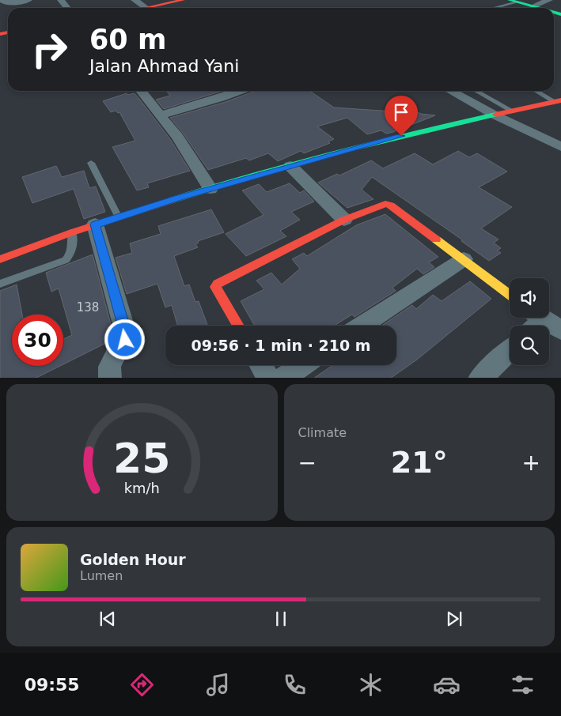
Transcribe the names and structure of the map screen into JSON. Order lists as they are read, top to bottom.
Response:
{
  "house_numbers": ["138"],
  "page": {
    "turn": ["60 m", "Jalan Ahmad Yani"],
    "limit": "30",
    "trip": "09:56 · 1 min · 210 m",
    "tile": "Climate",
    "heat": ["−", "21°", "+"],
    "song": ["Golden Hour", "Lumen"],
    "tabs": "09:55",
    "gauge": ["25", "km/h"]
  }
}
